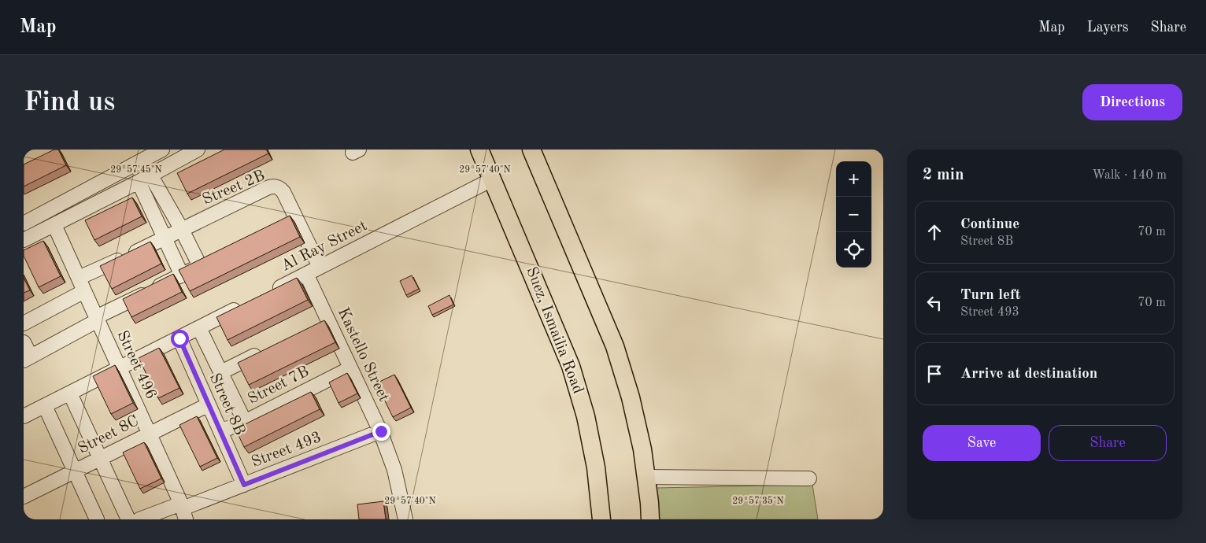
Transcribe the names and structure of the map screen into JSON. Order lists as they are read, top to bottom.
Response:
{
  "streets": {
    "main road": ["Suez, Ismailia Road"],
    "street": [
      "Street 2B",
      "Al Ray Street",
      "Kastello Street",
      "Street 496",
      "Street 7B",
      "Street 8B",
      "Street 8C",
      "Street 493"
    ]
  },
  "crossings": [
    ["Street 2B", "Al Ray Street"],
    ["Street 2B", "Street 496"],
    ["Al Ray Street", "Suez, Ismailia Road"],
    ["Al Ray Street", "Kastello Street"],
    ["Kastello Street", "Street 7B"],
    ["Kastello Street", "Street 493"],
    ["Street 496", "Street 8C"],
    ["Street 496", "Street 493"],
    ["Street 7B", "Street 8B"],
    ["Street 8B", "Street 8C"],
    ["Street 8B", "Street 493"]
  ],
  "page": {
    "header": "Map",
    "nav": ["Map", "Layers", "Share"],
    "buttons": [
      "Directions",
      ["Save", "Share"]
    ],
    "title": "Find us",
    "heading": ["2 min", "Walk · 140 m"],
    "map_buttons": ["+", "−"],
    "list": [
      ["Continue", "Street 8B", "70 m"],
      ["Turn left", "Street 493", "70 m"],
      "Arrive at destination"
    ]
  },
  "coordinates": ["29°57'45\"N", "29°57'40\"N", "29°57'35\"N"]
}
